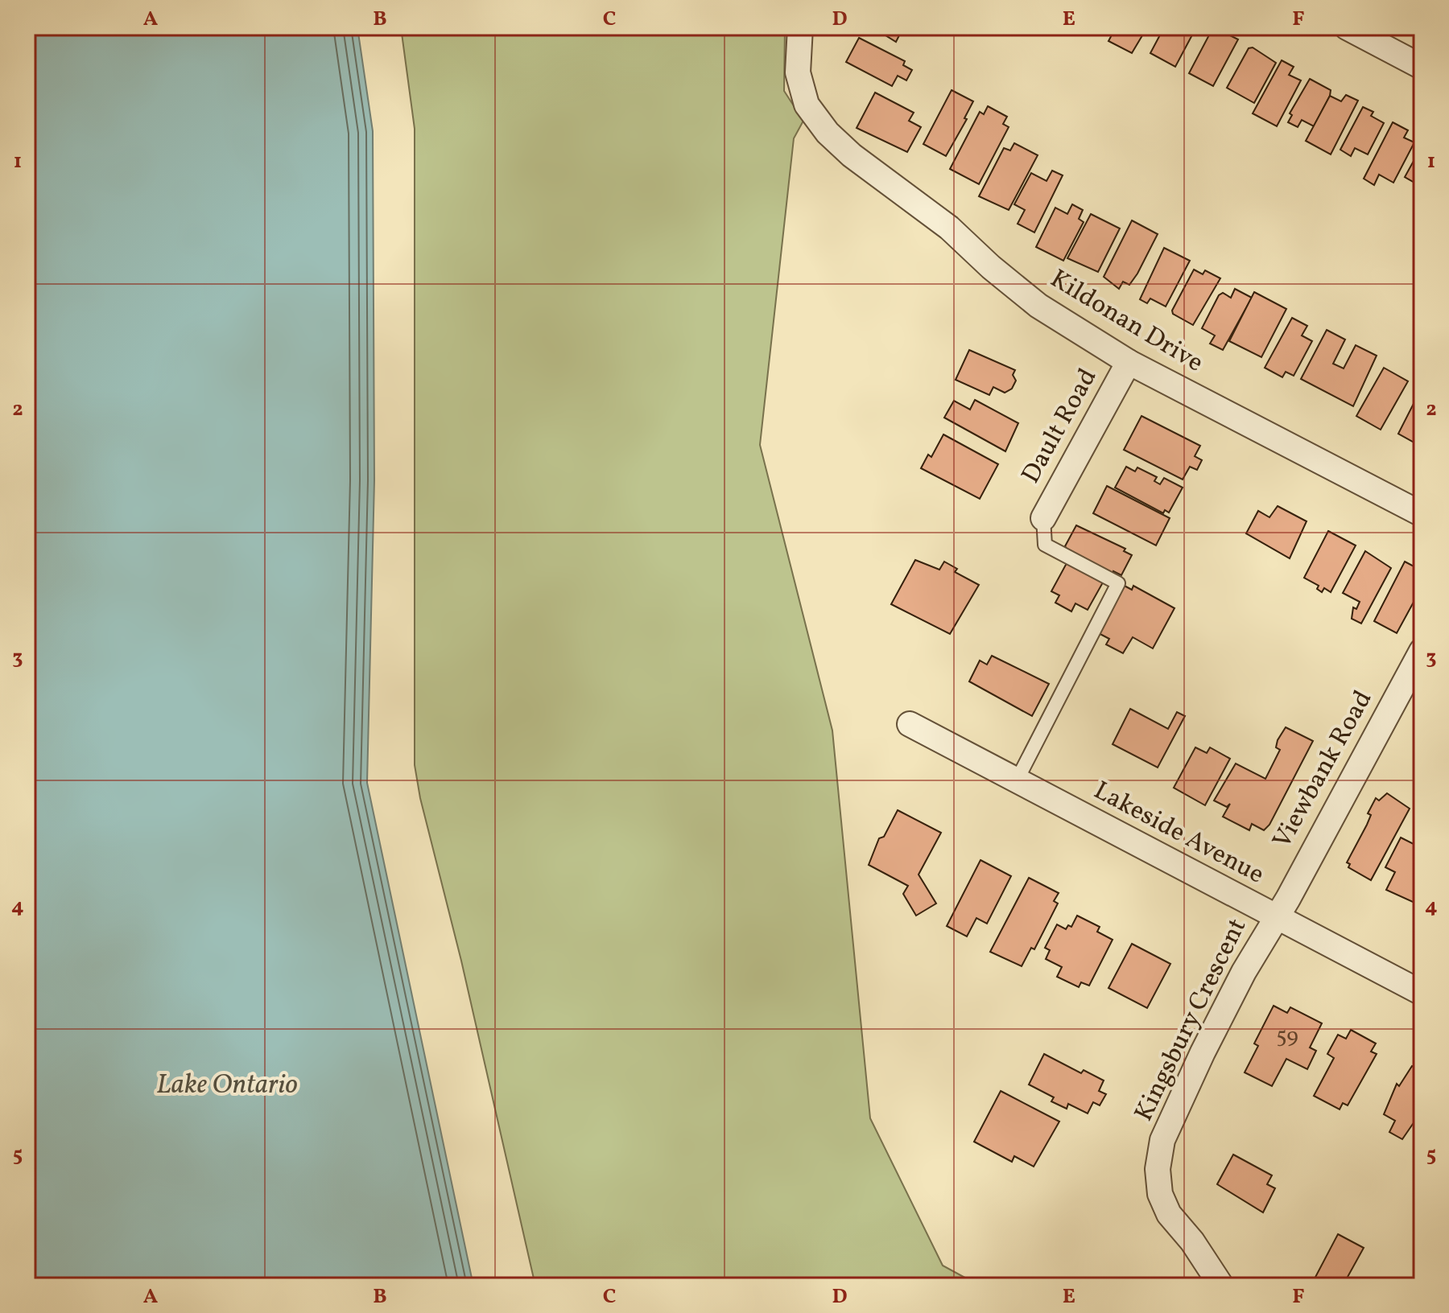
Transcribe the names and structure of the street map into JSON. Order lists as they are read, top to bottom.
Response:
{
  "streets": {
    "street": [
      "Kildonan Drive",
      "Dault Road",
      "Viewbank Road",
      "Lakeside Avenue",
      "Kingsbury Crescent"
    ]
  },
  "crossings": [
    ["Kildonan Drive", "Dault Road"],
    ["Viewbank Road", "Lakeside Avenue"],
    ["Viewbank Road", "Kingsbury Crescent"],
    ["Lakeside Avenue", "Kingsbury Crescent"]
  ],
  "water": ["Lake Ontario"],
  "house_numbers": ["59"],
  "grid": {
    "columns": [
      "A",
      "B",
      "C",
      "D",
      "E",
      "F"
    ],
    "rows": [
      "1",
      "2",
      "3",
      "4",
      "5"
    ]
  }
}
